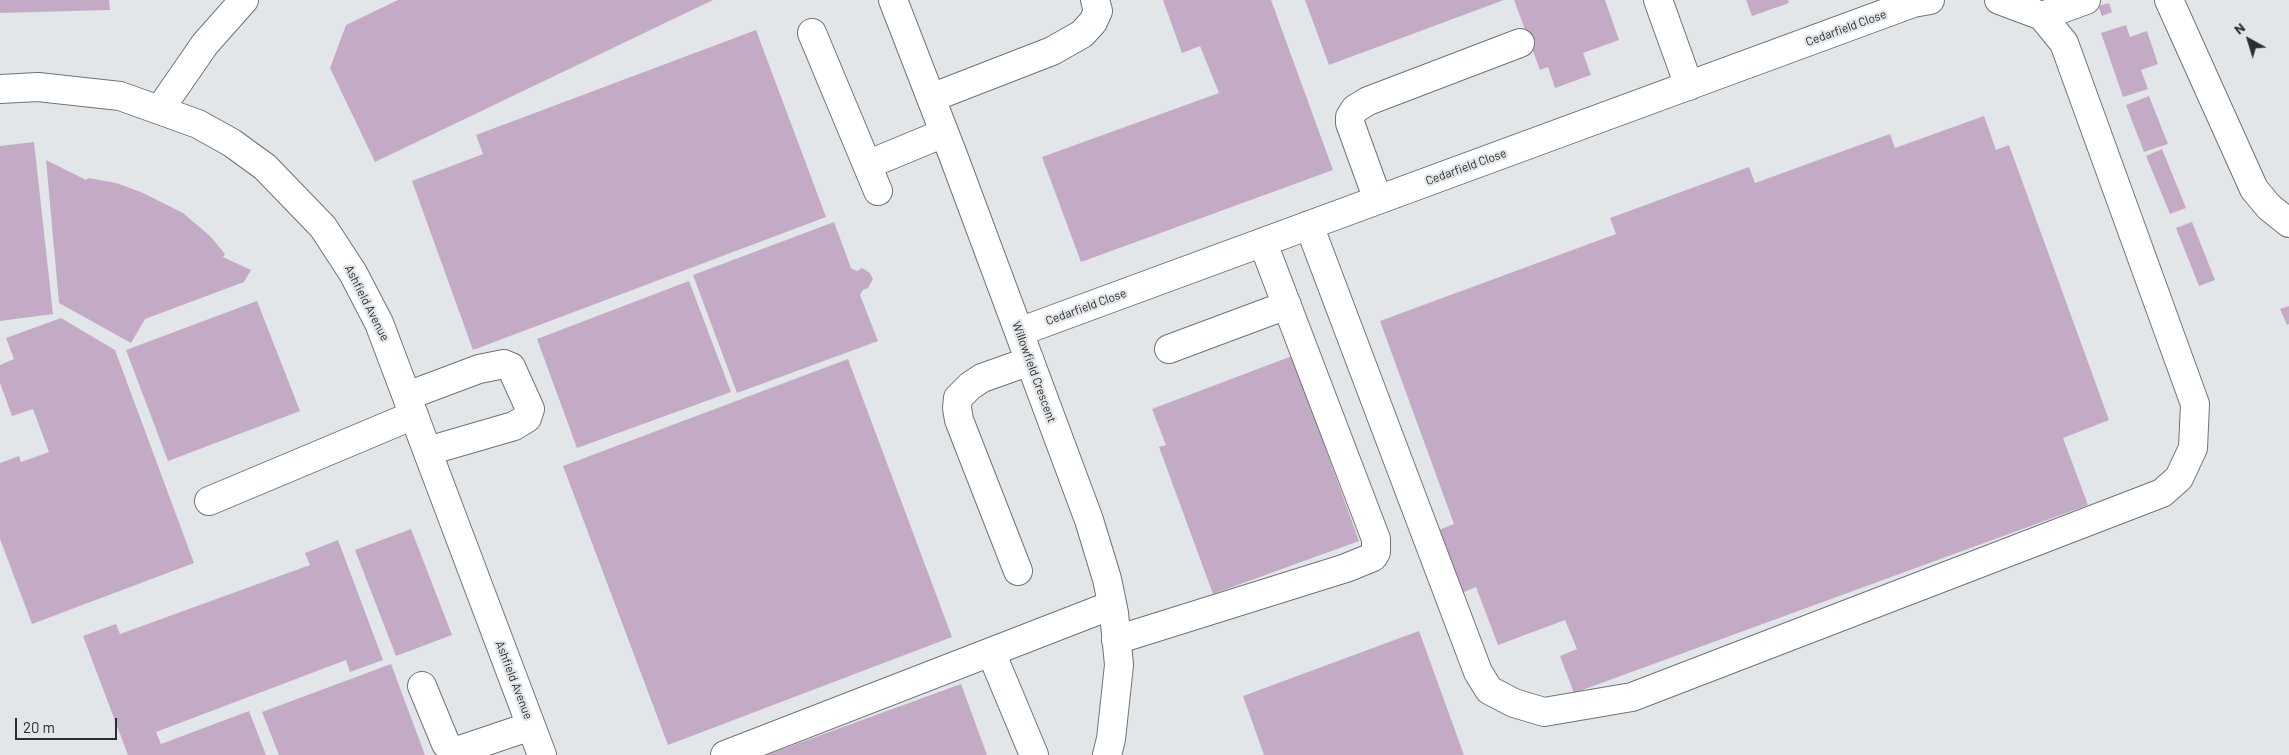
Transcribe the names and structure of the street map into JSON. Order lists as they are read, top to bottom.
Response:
{
  "streets": {
    "street": ["Cedarfield Close", "Ashfield Avenue", "Willowfield Crescent"]
  },
  "crossings": [
    ["Cedarfield Close", "Willowfield Crescent"]
  ],
  "scale_bar": "20 m",
  "north": "top left"
}
